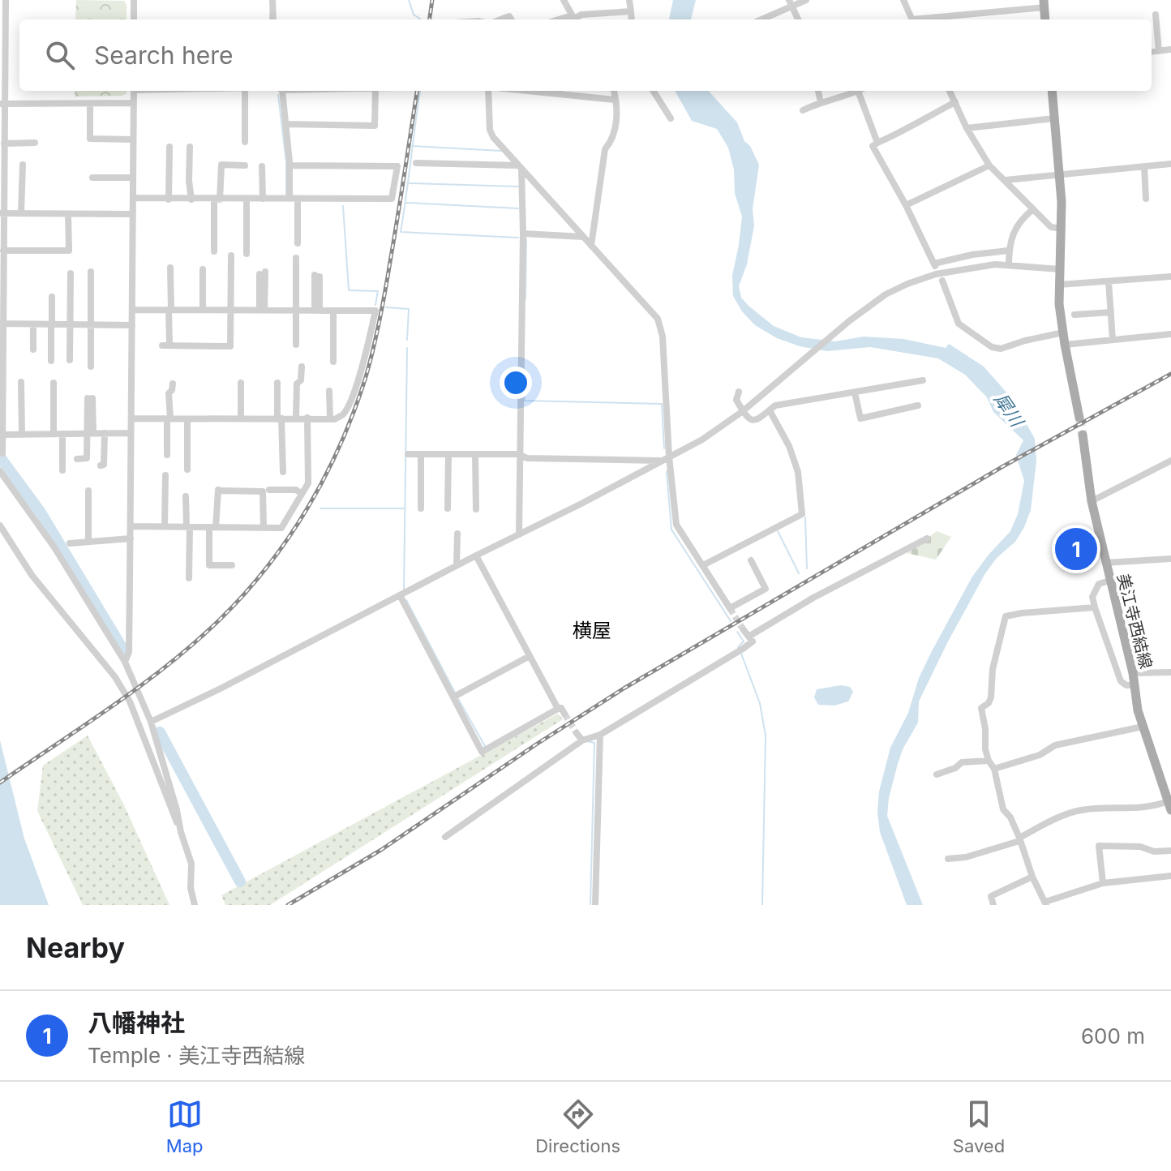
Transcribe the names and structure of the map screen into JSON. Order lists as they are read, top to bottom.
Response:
{
  "streets": {
    "main road": ["美江寺西結線"]
  },
  "districts": ["横屋"],
  "water": ["犀川"],
  "page": {
    "search": "Search here",
    "pins": "1",
    "heading": "Nearby",
    "list": [
      {
        "mark": "1",
        "name": "八幡神社",
        "note": "Temple · 美江寺西結線",
        "value": "600 m"
      }
    ],
    "nav": ["Map", "Directions", "Saved"]
  }
}
